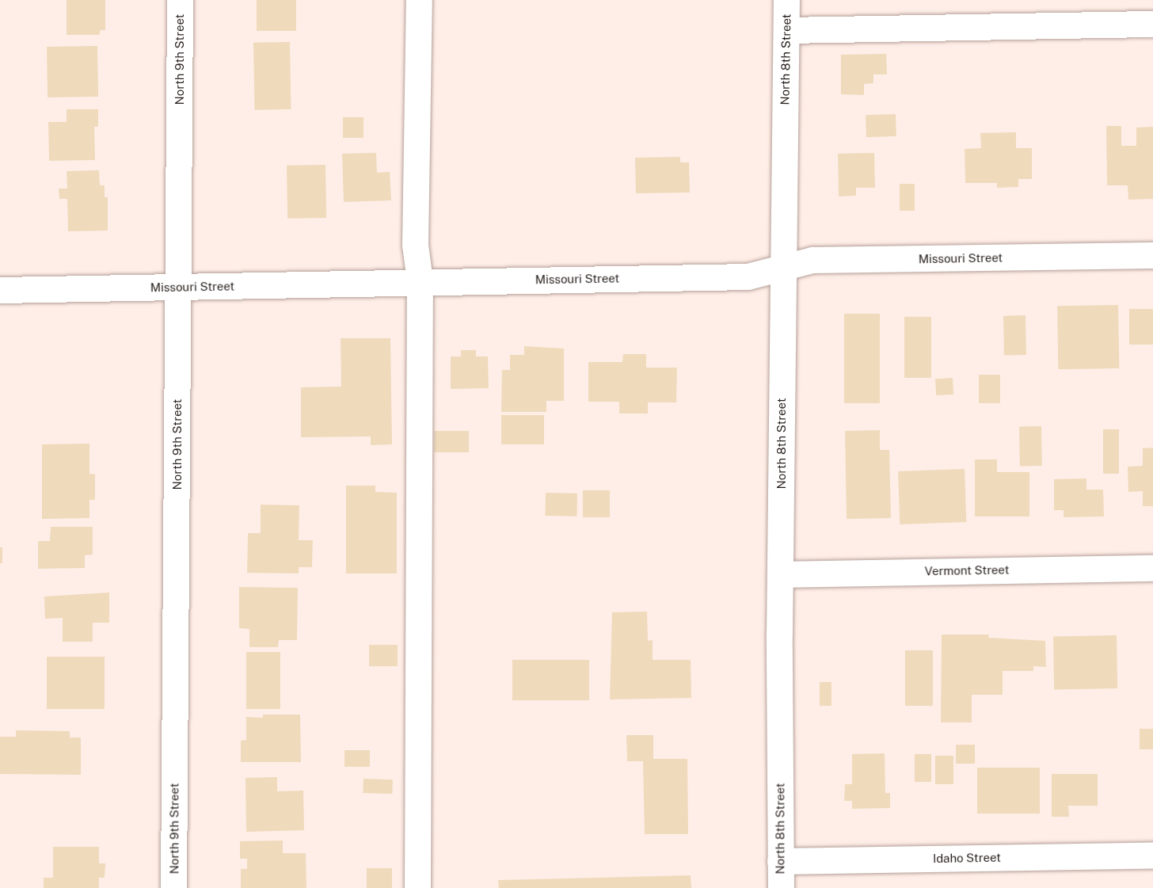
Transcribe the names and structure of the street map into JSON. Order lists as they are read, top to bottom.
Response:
{
  "streets": {
    "street": [
      "North 9th Street",
      "North 8th Street",
      "Missouri Street",
      "Vermont Street",
      "Idaho Street"
    ]
  },
  "crossings": [
    ["North 9th Street", "Missouri Street"],
    ["North 8th Street", "Missouri Street"],
    ["North 8th Street", "Vermont Street"],
    ["North 8th Street", "Idaho Street"]
  ]
}
